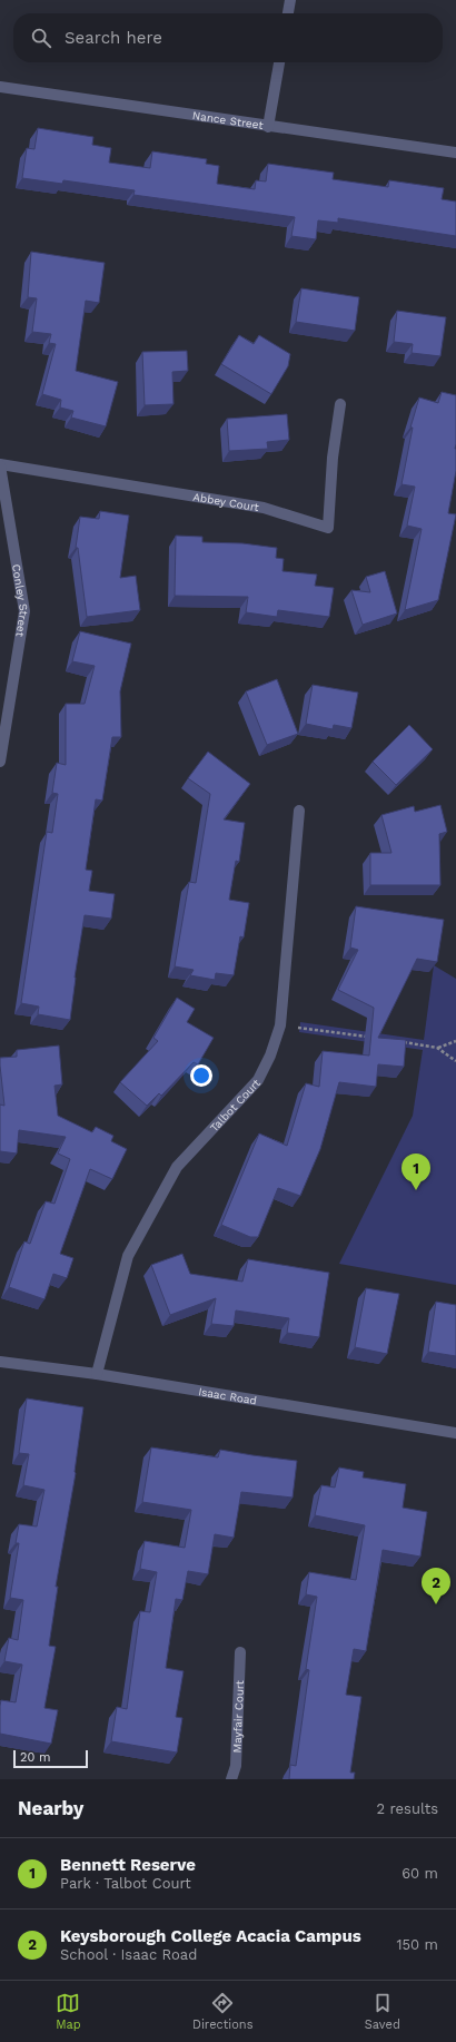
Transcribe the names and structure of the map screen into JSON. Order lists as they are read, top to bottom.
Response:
{
  "streets": {
    "street": [
      "Nance Street",
      "Abbey Court",
      "Conley Street",
      "Talbot Court",
      "Isaac Road",
      "Mayfair Court"
    ]
  },
  "crossings": [
    ["Abbey Court", "Conley Street"],
    ["Talbot Court", "Isaac Road"]
  ],
  "scale_bar": "20 m",
  "page": {
    "search": "Search here",
    "pins": ["1", "2"],
    "scale": "20 m",
    "heading": ["Nearby", "2 results"],
    "list": [
      {
        "mark": "1",
        "name": "Bennett Reserve",
        "note": "Park · Talbot Court",
        "value": "60 m"
      },
      {
        "mark": "2",
        "name": "Keysborough College Acacia Campus",
        "note": "School · Isaac Road",
        "value": "150 m"
      }
    ],
    "nav": ["Map", "Directions", "Saved"]
  }
}
